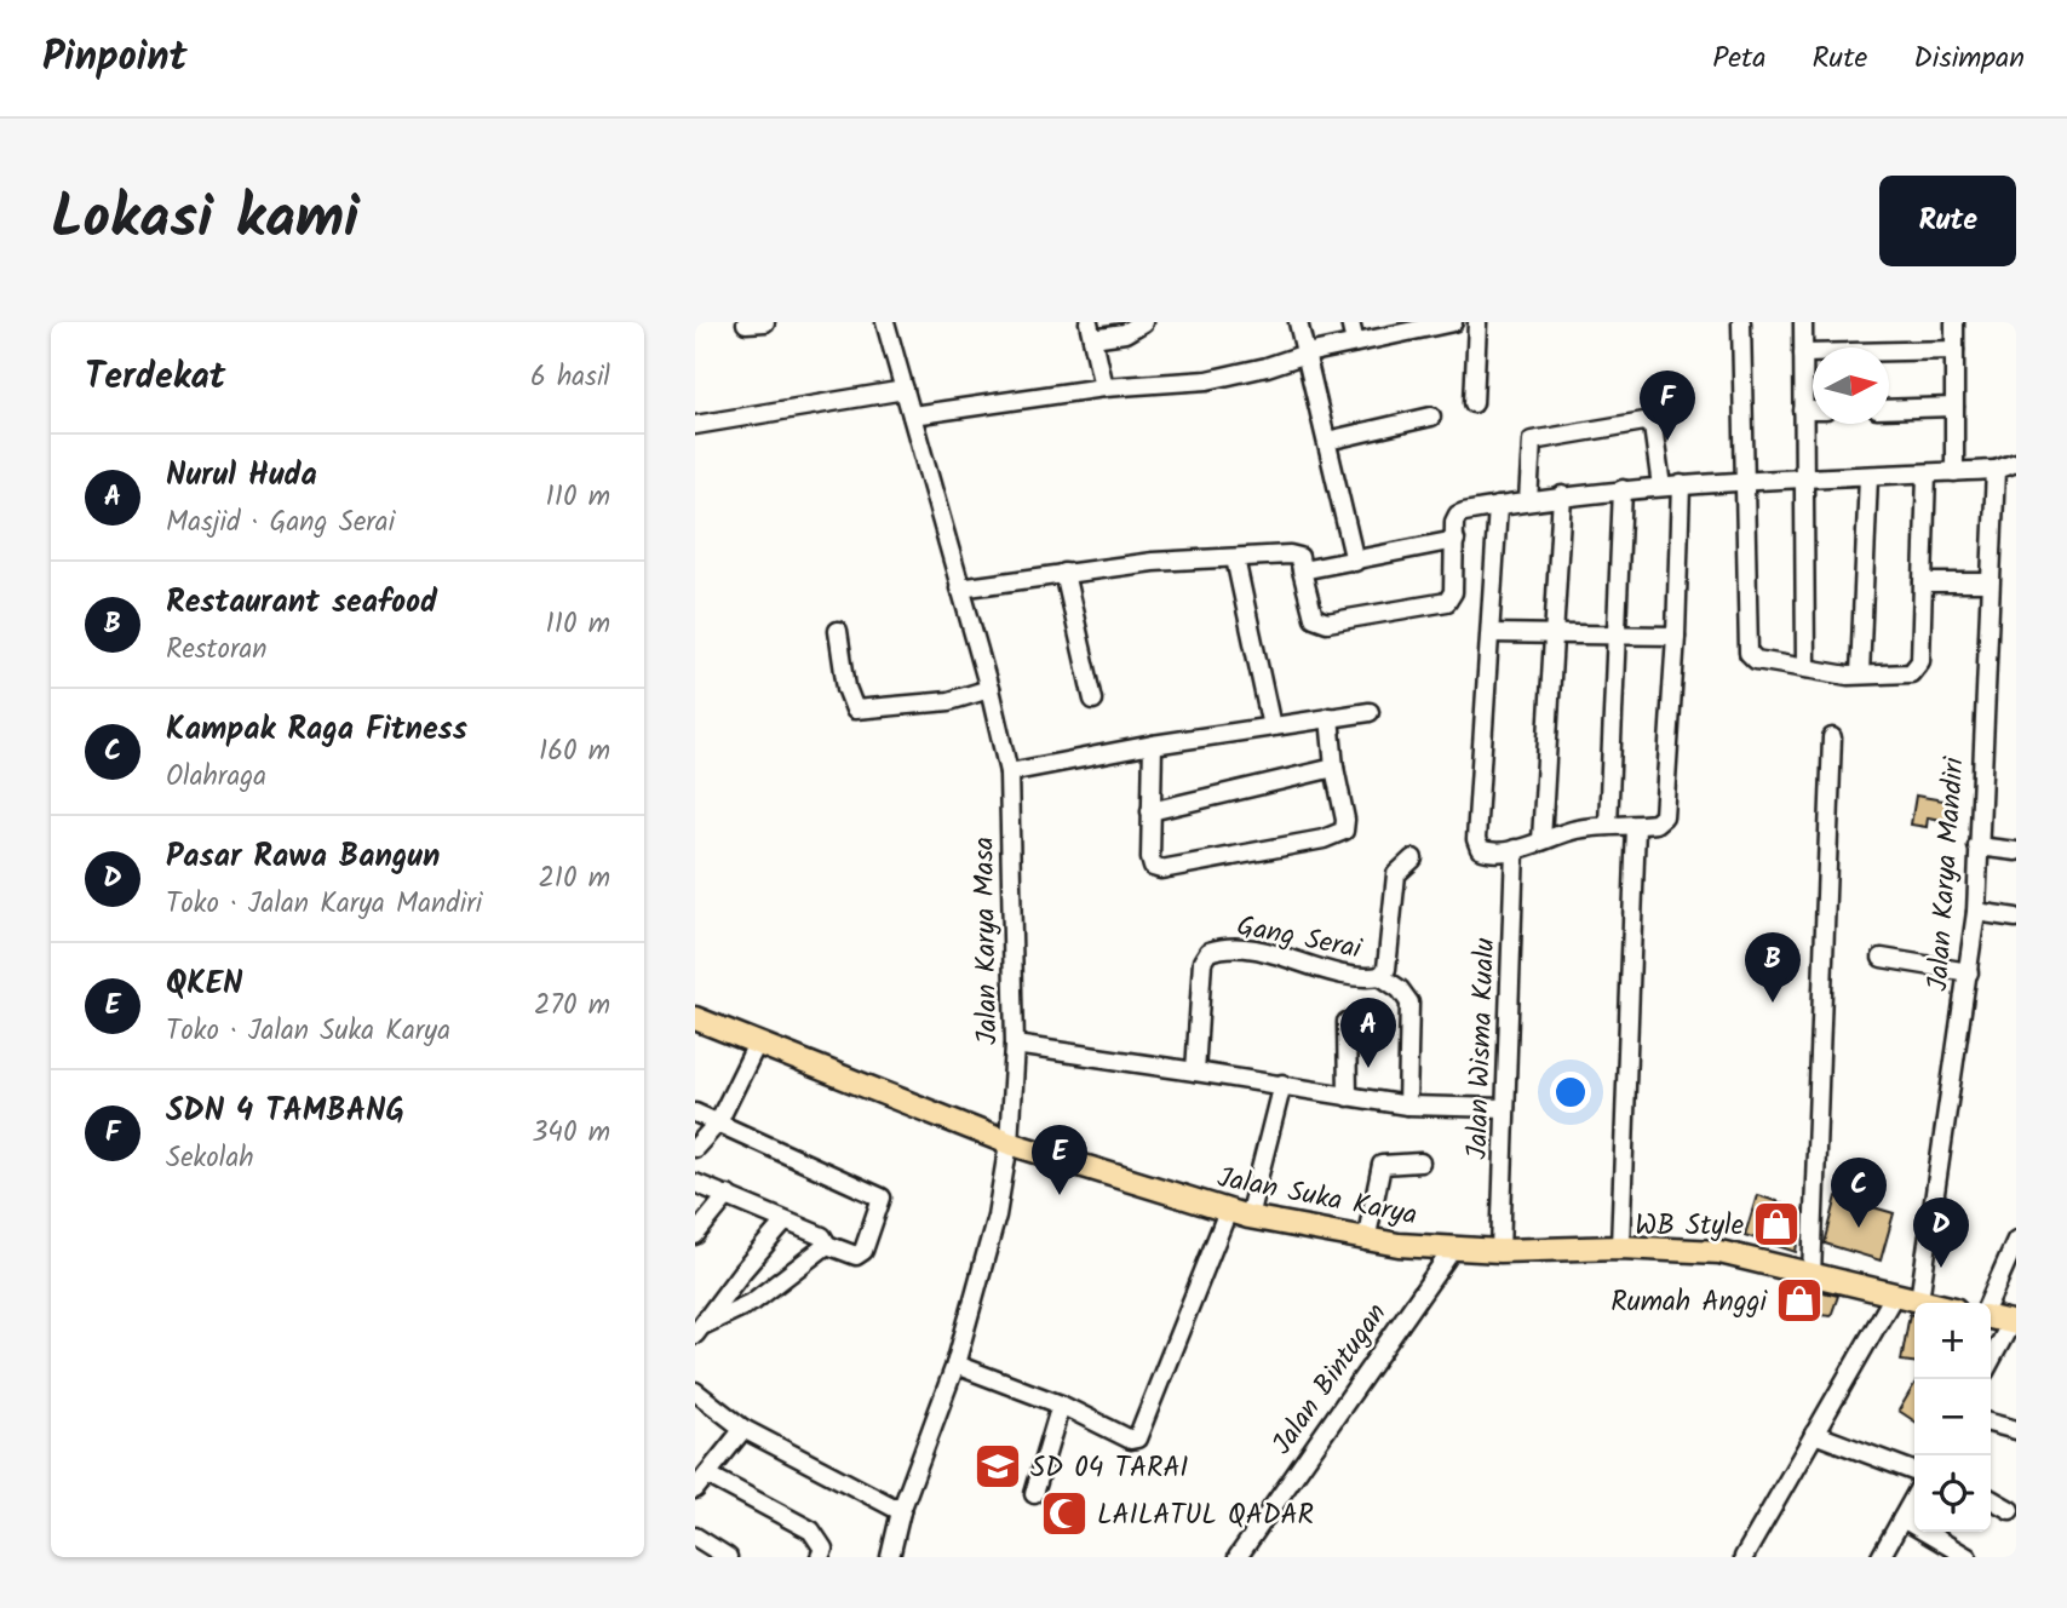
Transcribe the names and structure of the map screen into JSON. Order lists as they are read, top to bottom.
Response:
{
  "streets": {
    "main road": ["Jalan Suka Karya"],
    "street": [
      "Jalan Karya Mandiri",
      "Gang Serai",
      "Jalan Karya Masa",
      "Jalan Wisma Kualu",
      "Jalan Bintugan"
    ]
  },
  "crossings": [
    ["Jalan Karya Mandiri", "Jalan Suka Karya"],
    ["Jalan Karya Masa", "Jalan Suka Karya"],
    ["Jalan Wisma Kualu", "Jalan Suka Karya"],
    ["Jalan Suka Karya", "Jalan Bintugan"]
  ],
  "places": {
    "shop": ["WB Style", "Rumah Anggi"],
    "school or university": ["SD 04 TARAI"],
    "mosque": ["LAILATUL QADAR"]
  },
  "north": "right",
  "page": {
    "header": "Pinpoint",
    "nav": ["Peta", "Rute", "Disimpan"],
    "title": "Lokasi kami",
    "buttons": "Rute",
    "heading": ["Terdekat", "6 hasil"],
    "pins": [
      "F",
      "B",
      "A",
      "E",
      "C",
      "D"
    ],
    "list": [
      {
        "mark": "A",
        "name": "Nurul Huda",
        "note": "Masjid · Gang Serai",
        "value": "110 m"
      },
      {
        "mark": "B",
        "name": "Restaurant seafood",
        "note": "Restoran",
        "value": "110 m"
      },
      {
        "mark": "C",
        "name": "Kampak Raga Fitness",
        "note": "Olahraga",
        "value": "160 m"
      },
      {
        "mark": "D",
        "name": "Pasar Rawa Bangun",
        "note": "Toko · Jalan Karya Mandiri",
        "value": "210 m"
      },
      {
        "mark": "E",
        "name": "QKEN",
        "note": "Toko · Jalan Suka Karya",
        "value": "270 m"
      },
      {
        "mark": "F",
        "name": "SDN 4 TAMBANG",
        "note": "Sekolah",
        "value": "340 m"
      }
    ],
    "map_buttons": ["+", "−"]
  }
}
